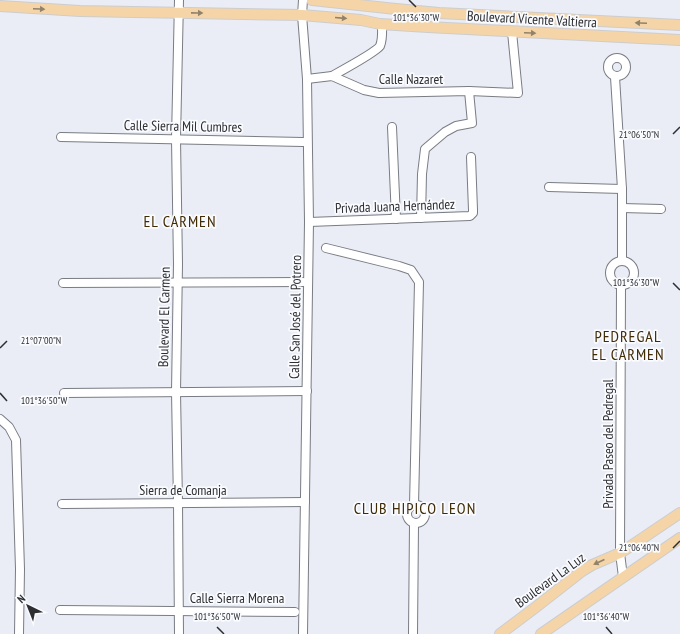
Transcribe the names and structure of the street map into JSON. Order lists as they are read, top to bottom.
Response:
{
  "streets": {
    "main road": ["Boulevard Vicente Valtierra", "Boulevard La Luz"],
    "street": [
      "Calle Nazaret",
      "Calle Sierra Mil Cumbres",
      "Privada Juana Hernández",
      "Boulevard El Carmen",
      "Calle San José del Potrero",
      "Privada Paseo del Pedregal",
      "Sierra de Comanja",
      "Calle Sierra Morena"
    ]
  },
  "crossings": [
    ["Boulevard Vicente Valtierra", "Calle Nazaret"],
    ["Boulevard Vicente Valtierra", "Boulevard El Carmen"],
    ["Boulevard Vicente Valtierra", "Calle San José del Potrero"],
    ["Calle Sierra Mil Cumbres", "Boulevard El Carmen"],
    ["Privada Juana Hernández", "Calle San José del Potrero"],
    ["Boulevard El Carmen", "Sierra de Comanja"],
    ["Boulevard El Carmen", "Calle Sierra Morena"],
    ["Calle San José del Potrero", "Sierra de Comanja"],
    ["Privada Paseo del Pedregal", "Boulevard La Luz"]
  ],
  "districts": ["EL CARMEN", "PEDREGAL EL CARMEN", "CLUB HIPICO LEON"],
  "north": "top left",
  "coordinates": [
    "101°36'30\"W",
    "21°06'50\"N",
    "21°07'00\"N",
    "101°36'50\"W",
    "21°06'40\"N",
    "101°36'40\"W"
  ]
}
